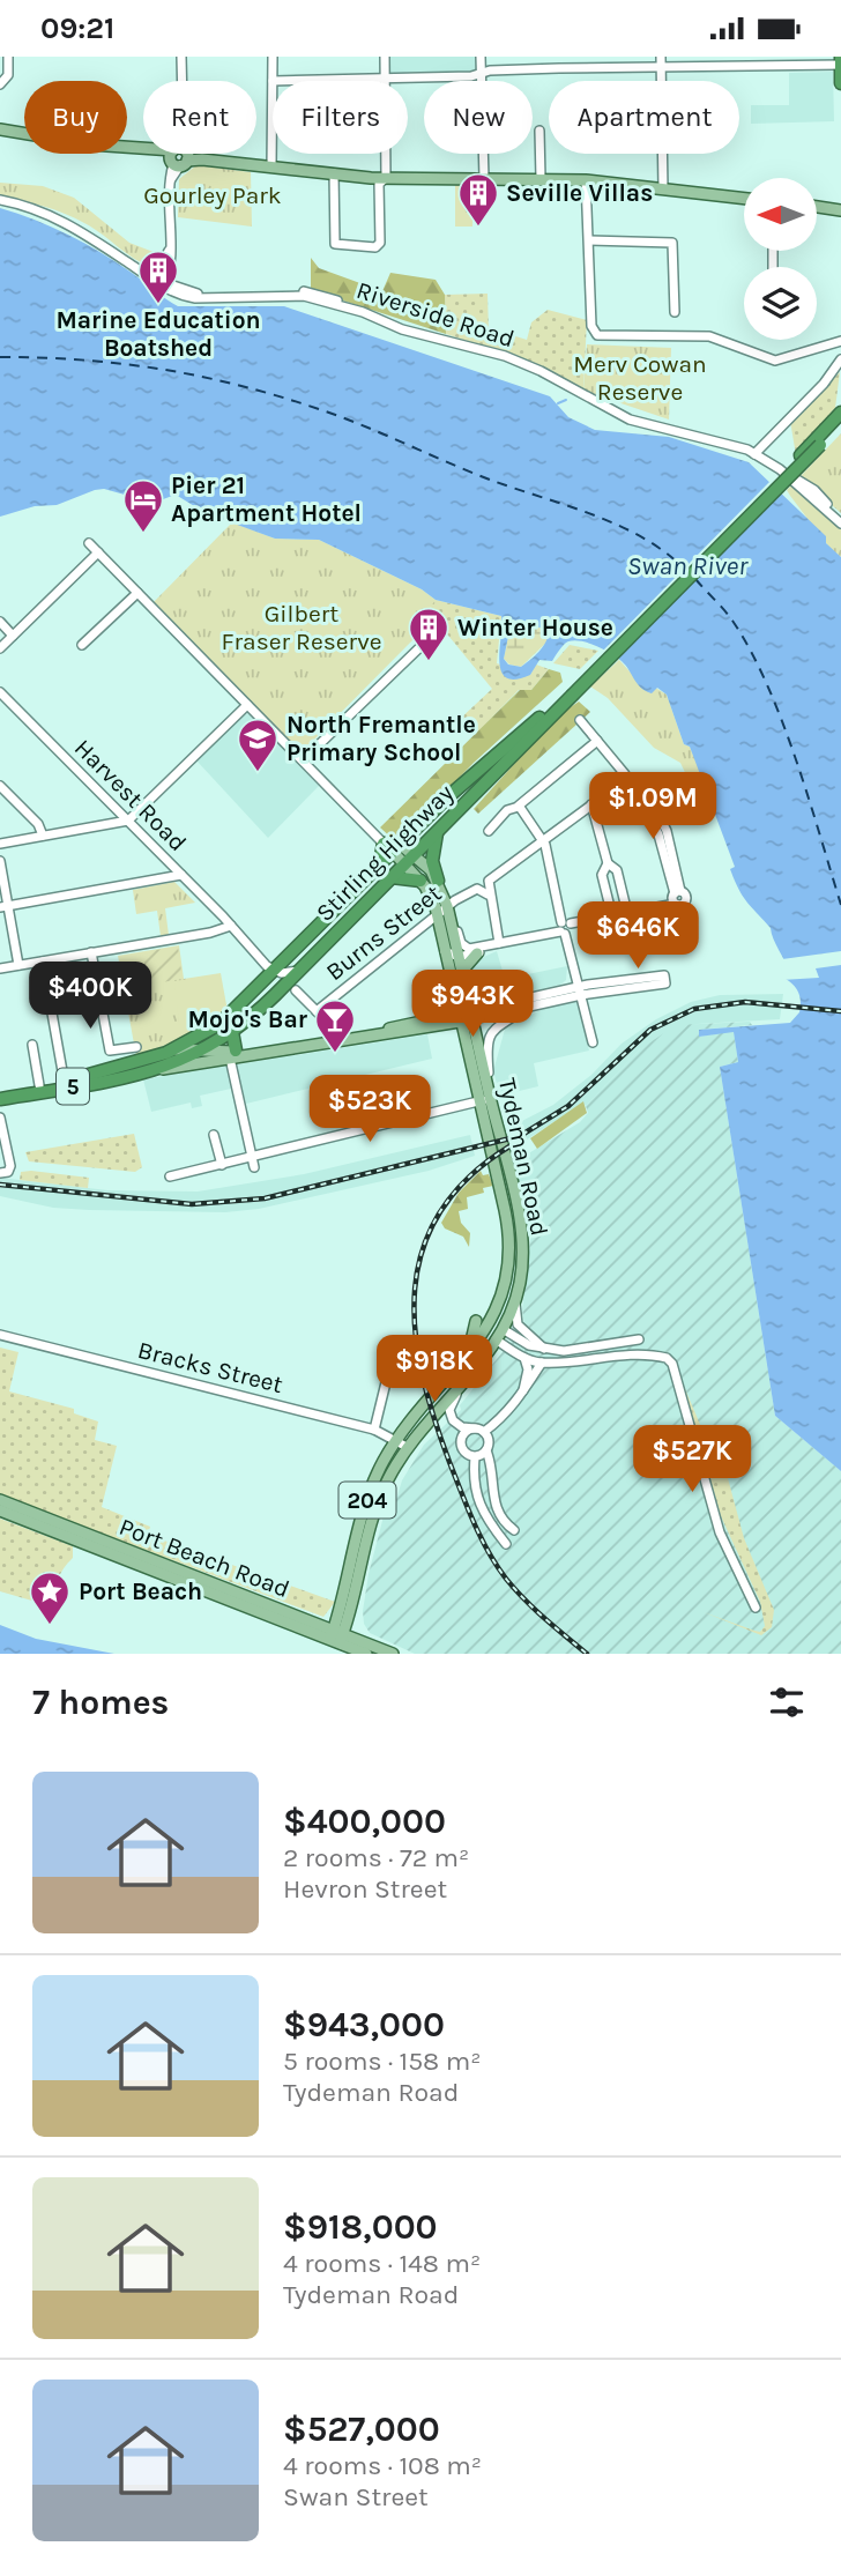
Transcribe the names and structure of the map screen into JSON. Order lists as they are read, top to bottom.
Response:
{
  "streets": {
    "highway": ["Stirling Highway", "5"],
    "main road": ["Tydeman Road", "204", "Port Beach Road"],
    "street": [
      "Riverside Road",
      "Harvest Road",
      "Burns Street",
      "Bracks Street"
    ]
  },
  "crossings": [
    ["Harvest Road", "Stirling Highway"],
    ["Stirling Highway", "Tydeman Road"],
    ["Burns Street", "Tydeman Road"],
    ["Tydeman Road", "Bracks Street"],
    ["Tydeman Road", "Port Beach Road"]
  ],
  "water": ["Swan River"],
  "parks": ["Gourley Park", "Merv Cowan Reserve", "Gilbert Fraser Reserve"],
  "places": {
    "building": ["Seville Villas", "Marine Education Boatshed", "Winter House"],
    "hotel": ["Pier 21 Apartment Hotel"],
    "school or university": ["North Fremantle Primary School"],
    "bar": ["Mojo's Bar"],
    "place": ["Port Beach"]
  },
  "north": "left",
  "page": {
    "status": "09:21",
    "chip": [
      "Buy",
      "Rent",
      "Filters",
      "New",
      "Apartment"
    ],
    "price": [
      "$1.09M",
      "$646K",
      "$400K",
      "$943K",
      "$523K",
      "$918K",
      "$527K"
    ],
    "heading": "7 homes",
    "list": [
      {
        "name": "$400,000",
        "note": "2 rooms · 72 m² · Hevron Street"
      },
      {
        "name": "$943,000",
        "note": "5 rooms · 158 m² · Tydeman Road"
      },
      {
        "name": "$918,000",
        "note": "4 rooms · 148 m² · Tydeman Road"
      },
      {
        "name": "$527,000",
        "note": "4 rooms · 108 m² · Swan Street"
      }
    ]
  }
}
